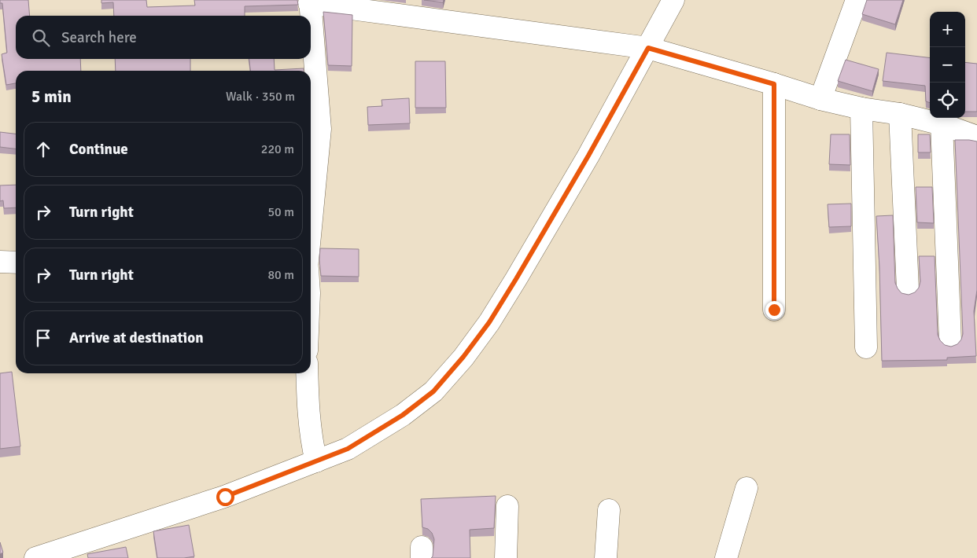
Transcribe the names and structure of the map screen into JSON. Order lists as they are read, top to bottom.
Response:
{
  "page": {
    "map_buttons": ["+", "−"],
    "search": "Search here",
    "heading": ["5 min", "Walk · 350 m"],
    "list": [
      ["Continue", "220 m"],
      ["Turn right", "50 m"],
      ["Turn right", "80 m"],
      "Arrive at destination"
    ]
  }
}
